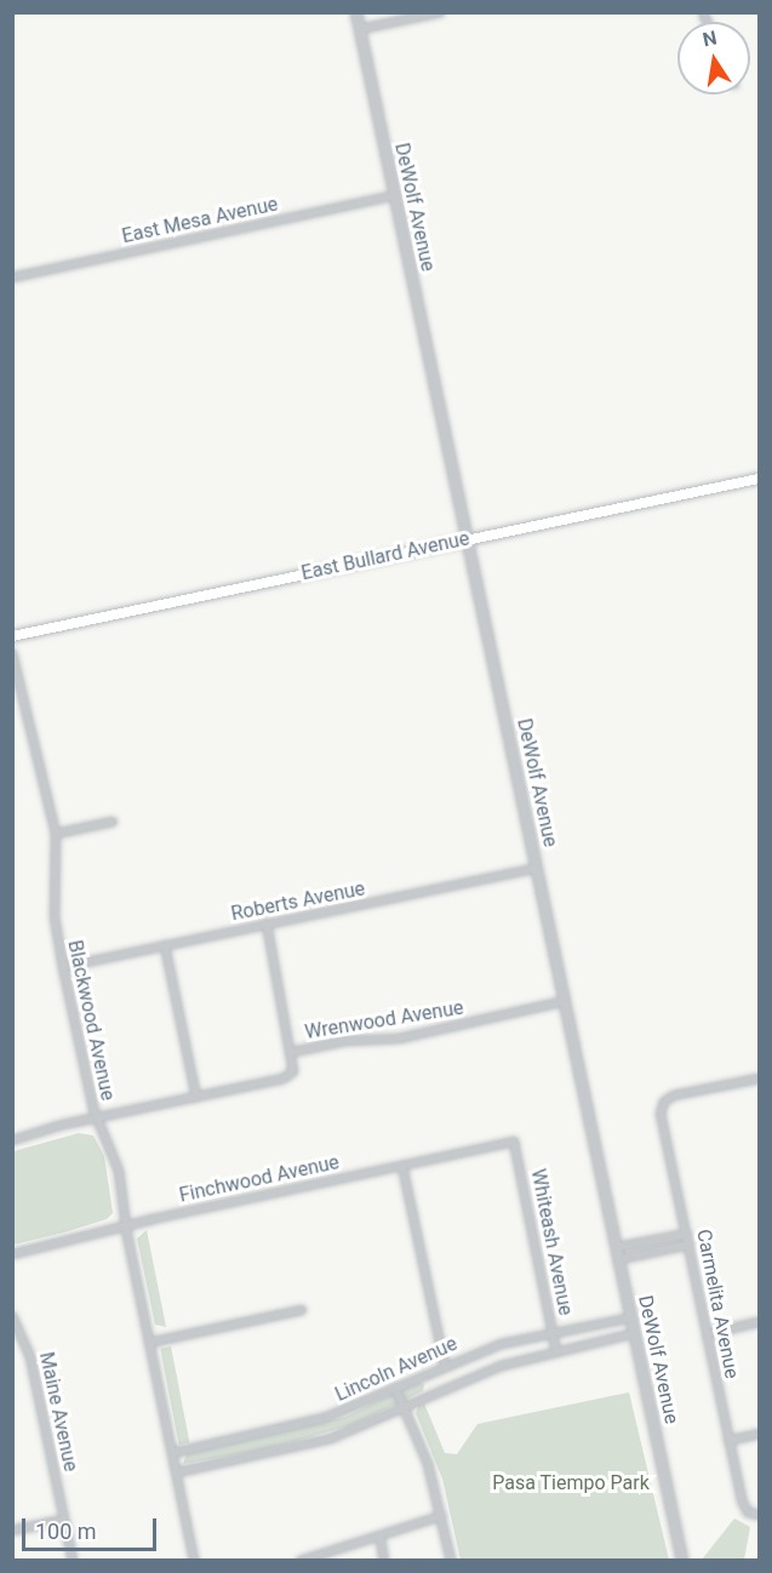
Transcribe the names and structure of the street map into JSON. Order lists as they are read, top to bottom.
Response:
{
  "streets": {
    "main road": ["East Bullard Avenue"],
    "street": [
      "DeWolf Avenue",
      "East Mesa Avenue",
      "Roberts Avenue",
      "Blackwood Avenue",
      "Wrenwood Avenue",
      "Finchwood Avenue",
      "Whiteash Avenue",
      "Carmelita Avenue",
      "Lincoln Avenue",
      "Maine Avenue"
    ]
  },
  "crossings": [
    ["DeWolf Avenue", "East Mesa Avenue"],
    ["DeWolf Avenue", "East Bullard Avenue"],
    ["DeWolf Avenue", "Roberts Avenue"],
    ["DeWolf Avenue", "Wrenwood Avenue"],
    ["DeWolf Avenue", "Lincoln Avenue"],
    ["Roberts Avenue", "Blackwood Avenue"],
    ["Blackwood Avenue", "Wrenwood Avenue"],
    ["Blackwood Avenue", "Finchwood Avenue"],
    ["Blackwood Avenue", "Lincoln Avenue"],
    ["Finchwood Avenue", "Whiteash Avenue"],
    ["Whiteash Avenue", "Lincoln Avenue"]
  ],
  "parks": ["Pasa Tiempo Park"],
  "scale_bar": "100 m",
  "north": "top"
}
